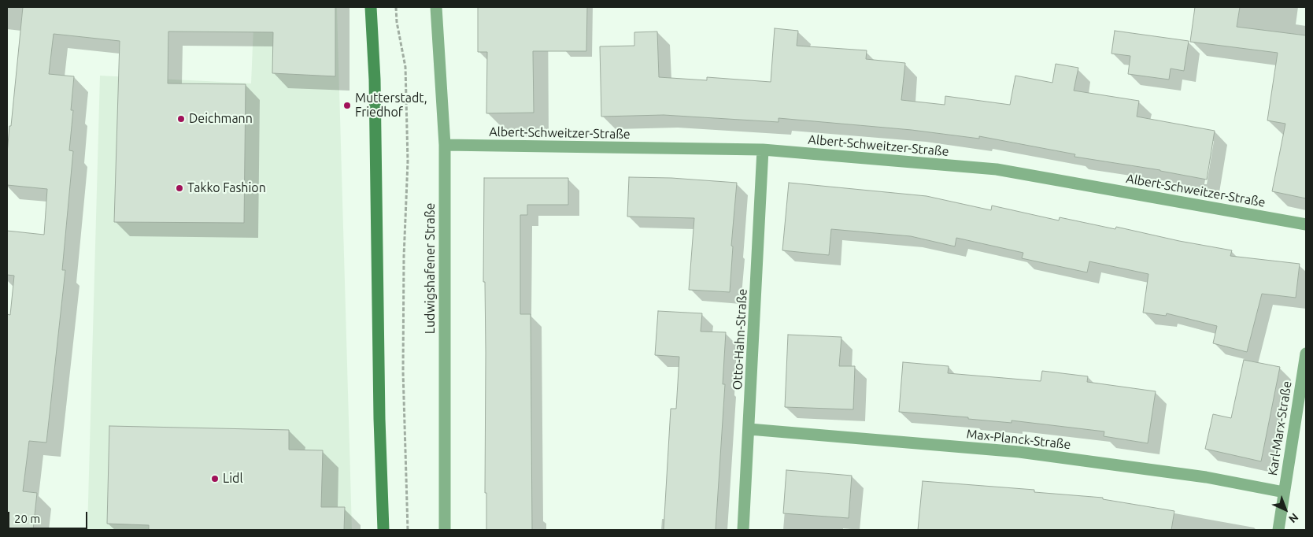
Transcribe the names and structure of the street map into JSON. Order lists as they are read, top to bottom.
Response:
{
  "streets": {
    "street": [
      "Albert-Schweitzer-Straße",
      "Ludwigshafener Straße",
      "Otto-Hahn-Straße",
      "Karl-Marx-Straße",
      "Max-Planck-Straße"
    ]
  },
  "crossings": [
    ["Albert-Schweitzer-Straße", "Ludwigshafener Straße"],
    ["Albert-Schweitzer-Straße", "Otto-Hahn-Straße"],
    ["Otto-Hahn-Straße", "Max-Planck-Straße"],
    ["Karl-Marx-Straße", "Max-Planck-Straße"]
  ],
  "places": [
    "Mutterstadt, Friedhof",
    "Deichmann",
    "Takko Fashion",
    "Lidl"
  ],
  "scale_bar": "20 m",
  "north": "bottom right"
}
